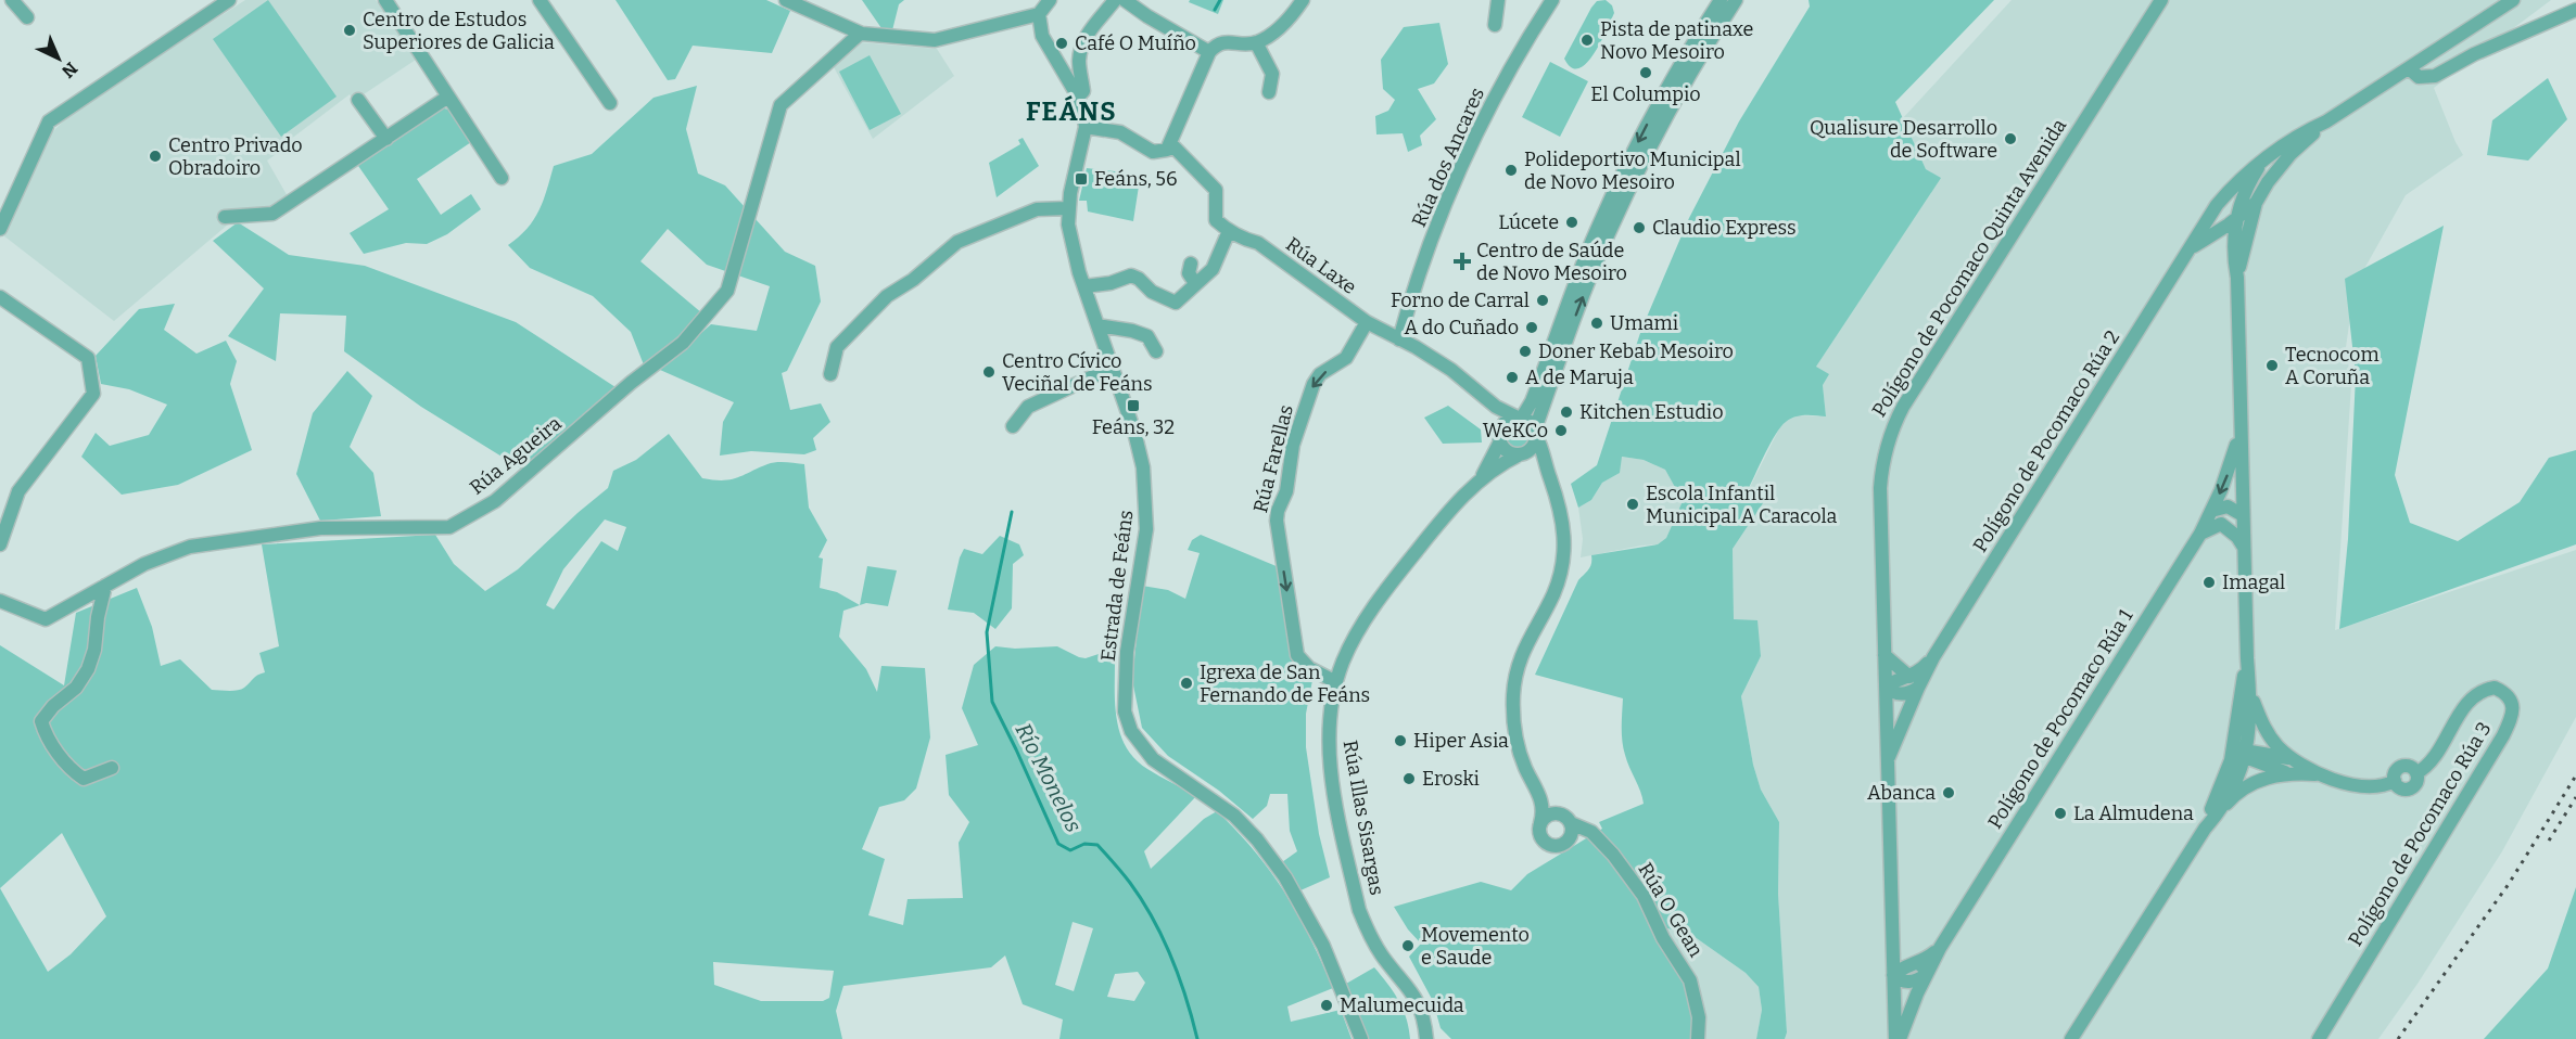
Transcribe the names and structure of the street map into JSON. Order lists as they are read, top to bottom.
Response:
{
  "streets": {
    "street": [
      "Rúa dos Ancares",
      "Rúa Laxe",
      "Polígono de Pocomaco Quinta Avenida",
      "Polígono de Pocomaco Rúa 2",
      "Rúa Agueira",
      "Rúa Farellas",
      "Estrada de Feáns",
      "Polígono de Pocomaco Rúa 1",
      "Rúa Illas Sisargas",
      "Polígono de Pocomaco Rúa 3",
      "Rúa O Gean"
    ]
  },
  "crossings": [
    ["Rúa dos Ancares", "Rúa Laxe"],
    ["Rúa Laxe", "Rúa Farellas"],
    ["Rúa Laxe", "Rúa Illas Sisargas"],
    ["Polígono de Pocomaco Quinta Avenida", "Polígono de Pocomaco Rúa 2"],
    ["Rúa Farellas", "Rúa Illas Sisargas"]
  ],
  "one_way": ["Rúa Farellas"],
  "districts": ["FEÁNS"],
  "water": ["Río Monelos"],
  "places": {
    "other": [
      "Centro de Estudos Superiores de Galicia",
      "Pista de patinaxe Novo Mesoiro",
      "Café O Muíño",
      "El Columpio",
      "Qualisure Desarrollo de Software",
      "Centro Privado Obradoiro",
      "Polideportivo Municipal de Novo Mesoiro",
      "Lúcete",
      "Claudio Express",
      "Forno de Carral",
      "Umami",
      "A do Cuñado",
      "Doner Kebab Mesoiro",
      "Tecnocom A Coruña",
      "Centro Cívico Veciñal de Feáns",
      "A de Maruja",
      "Kitchen Estudio",
      "WeKCo",
      "Escola Infantil Municipal A Caracola",
      "Imagal",
      "Igrexa de San Fernando de Feáns",
      "Hiper Asia",
      "Eroski",
      "Abanca",
      "La Almudena",
      "Movemento e Saude",
      "Malumecuida"
    ],
    "transit": ["Feáns, 56", "Feáns, 32"],
    "health": ["Centro de Saúde de Novo Mesoiro"]
  },
  "north": "bottom right"
}
